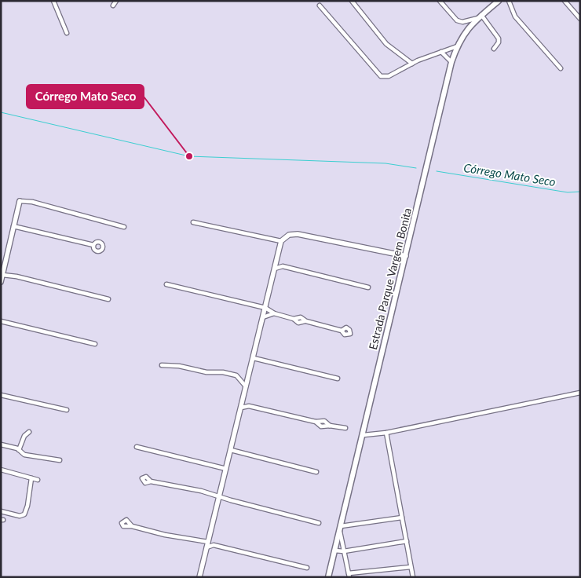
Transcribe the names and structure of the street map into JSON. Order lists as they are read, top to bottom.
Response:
{
  "streets": {
    "main road": ["Estrada Parque Vargem Bonita"]
  },
  "water": ["Córrego Mato Seco"],
  "places": ["Córrego Mato Seco"]
}
